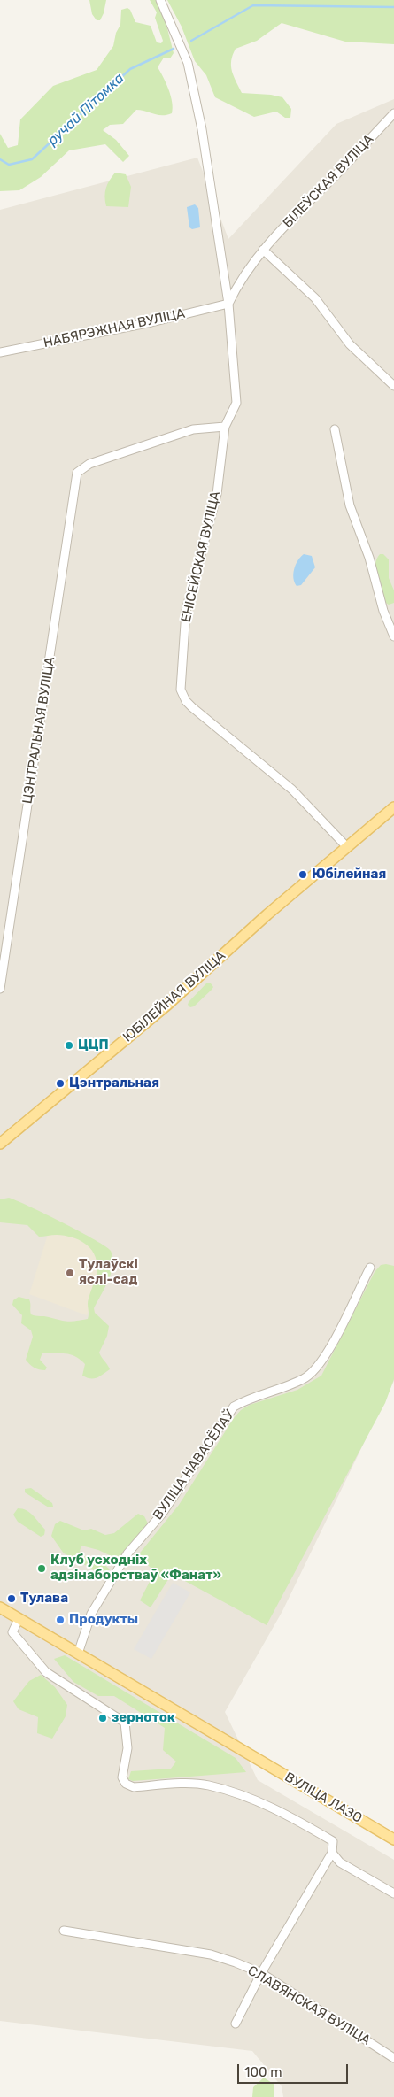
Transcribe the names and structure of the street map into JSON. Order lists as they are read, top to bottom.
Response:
{
  "streets": {
    "main road": ["ЮБІЛЕЙНАЯ ВУЛІЦА", "ВУЛІЦА ЛАЗО"],
    "street": [
      "БІЛЕЎСКАЯ ВУЛІЦА",
      "НАБЯРЭЖНАЯ ВУЛІЦА",
      "ЕНІСЕЙСКАЯ ВУЛІЦА",
      "ЦЭНТРАЛЬНАЯ ВУЛІЦА",
      "ВУЛІЦА НАВАСЁЛАЎ",
      "СЛАВЯНСКАЯ ВУЛІЦА"
    ]
  },
  "crossings": [
    ["БІЛЕЎСКАЯ ВУЛІЦА", "НАБЯРЭЖНАЯ ВУЛІЦА"],
    ["БІЛЕЎСКАЯ ВУЛІЦА", "ЕНІСЕЙСКАЯ ВУЛІЦА"],
    ["НАБЯРЭЖНАЯ ВУЛІЦА", "ЕНІСЕЙСКАЯ ВУЛІЦА"],
    ["ЕНІСЕЙСКАЯ ВУЛІЦА", "ЦЭНТРАЛЬНАЯ ВУЛІЦА"],
    ["ЕНІСЕЙСКАЯ ВУЛІЦА", "ЮБІЛЕЙНАЯ ВУЛІЦА"],
    ["ВУЛІЦА НАВАСЁЛАЎ", "ВУЛІЦА ЛАЗО"]
  ],
  "water": ["ручай Пітомка"],
  "places": [
    "Юбілейная",
    "ЦЦП",
    "Цэнтральная",
    "Тулаўскі яслі-сад",
    "Клуб усходніх адзінаборстваў «Фанат»",
    "Тулава",
    "Продукты",
    "зерноток"
  ],
  "scale_bar": "100 m"
}
